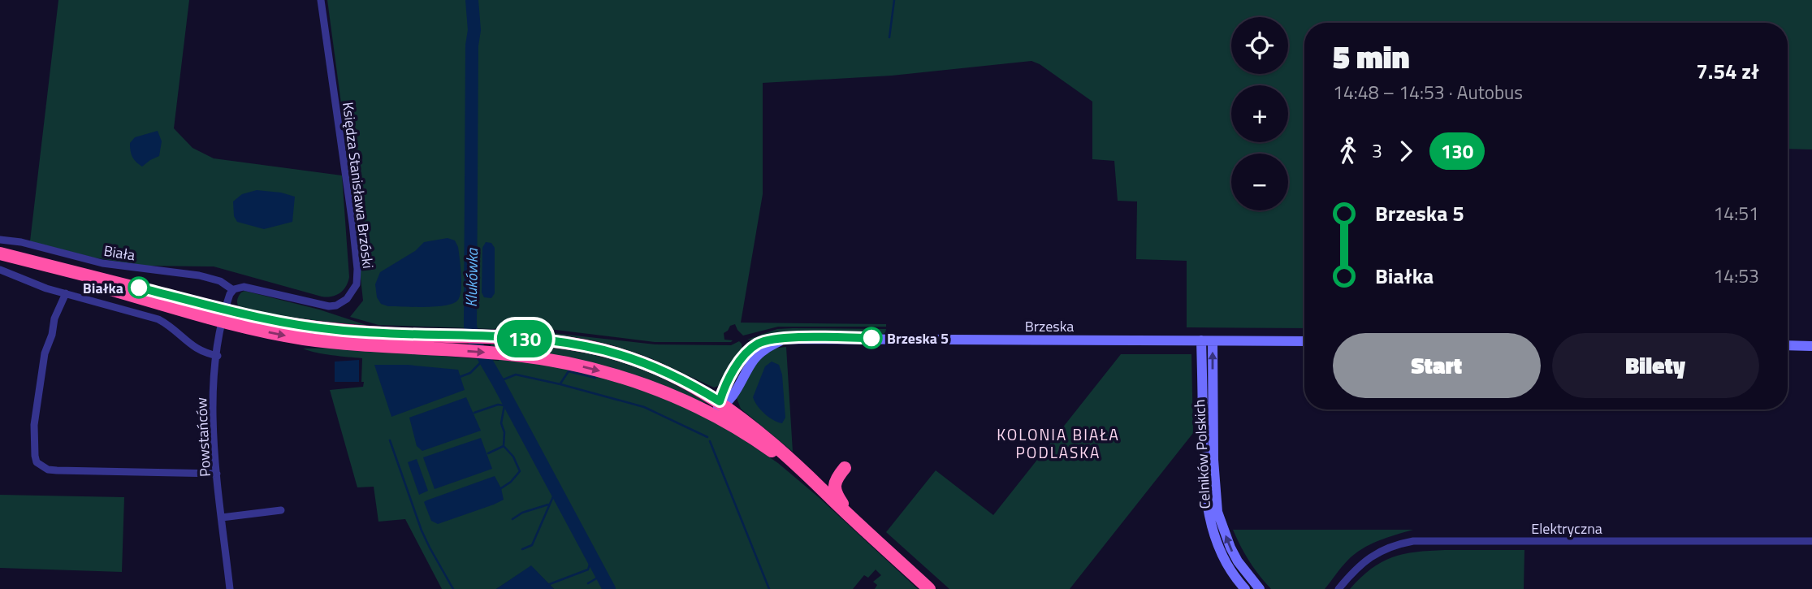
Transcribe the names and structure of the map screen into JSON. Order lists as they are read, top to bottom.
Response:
{
  "streets": {
    "street": [
      "Księdza Stanisława Brzóski",
      "Biała",
      "Brzeska",
      "Powstańców",
      "Celników Polskich",
      "Elektryczna"
    ]
  },
  "crossings": [
    ["Księdza Stanisława Brzóski", "Biała"],
    ["Brzeska", "Celników Polskich"]
  ],
  "districts": ["KOLONIA BIAŁA PODLASKA"],
  "water": ["Klukówka"],
  "places": ["Białka", "Brzeska 5"],
  "lines": ["bus line 130"],
  "page": {
    "on_map": "130",
    "map_buttons": ["+", "−"],
    "heading": ["5 min", "14:48 – 14:53 · Autobus", "7.54 zł"],
    "legs": ["3", "130"],
    "list": [
      {
        "name": "Brzeska 5",
        "value": "14:51"
      },
      {
        "name": "Białka",
        "value": "14:53"
      }
    ],
    "buttons": ["Start", "Bilety"]
  }
}
